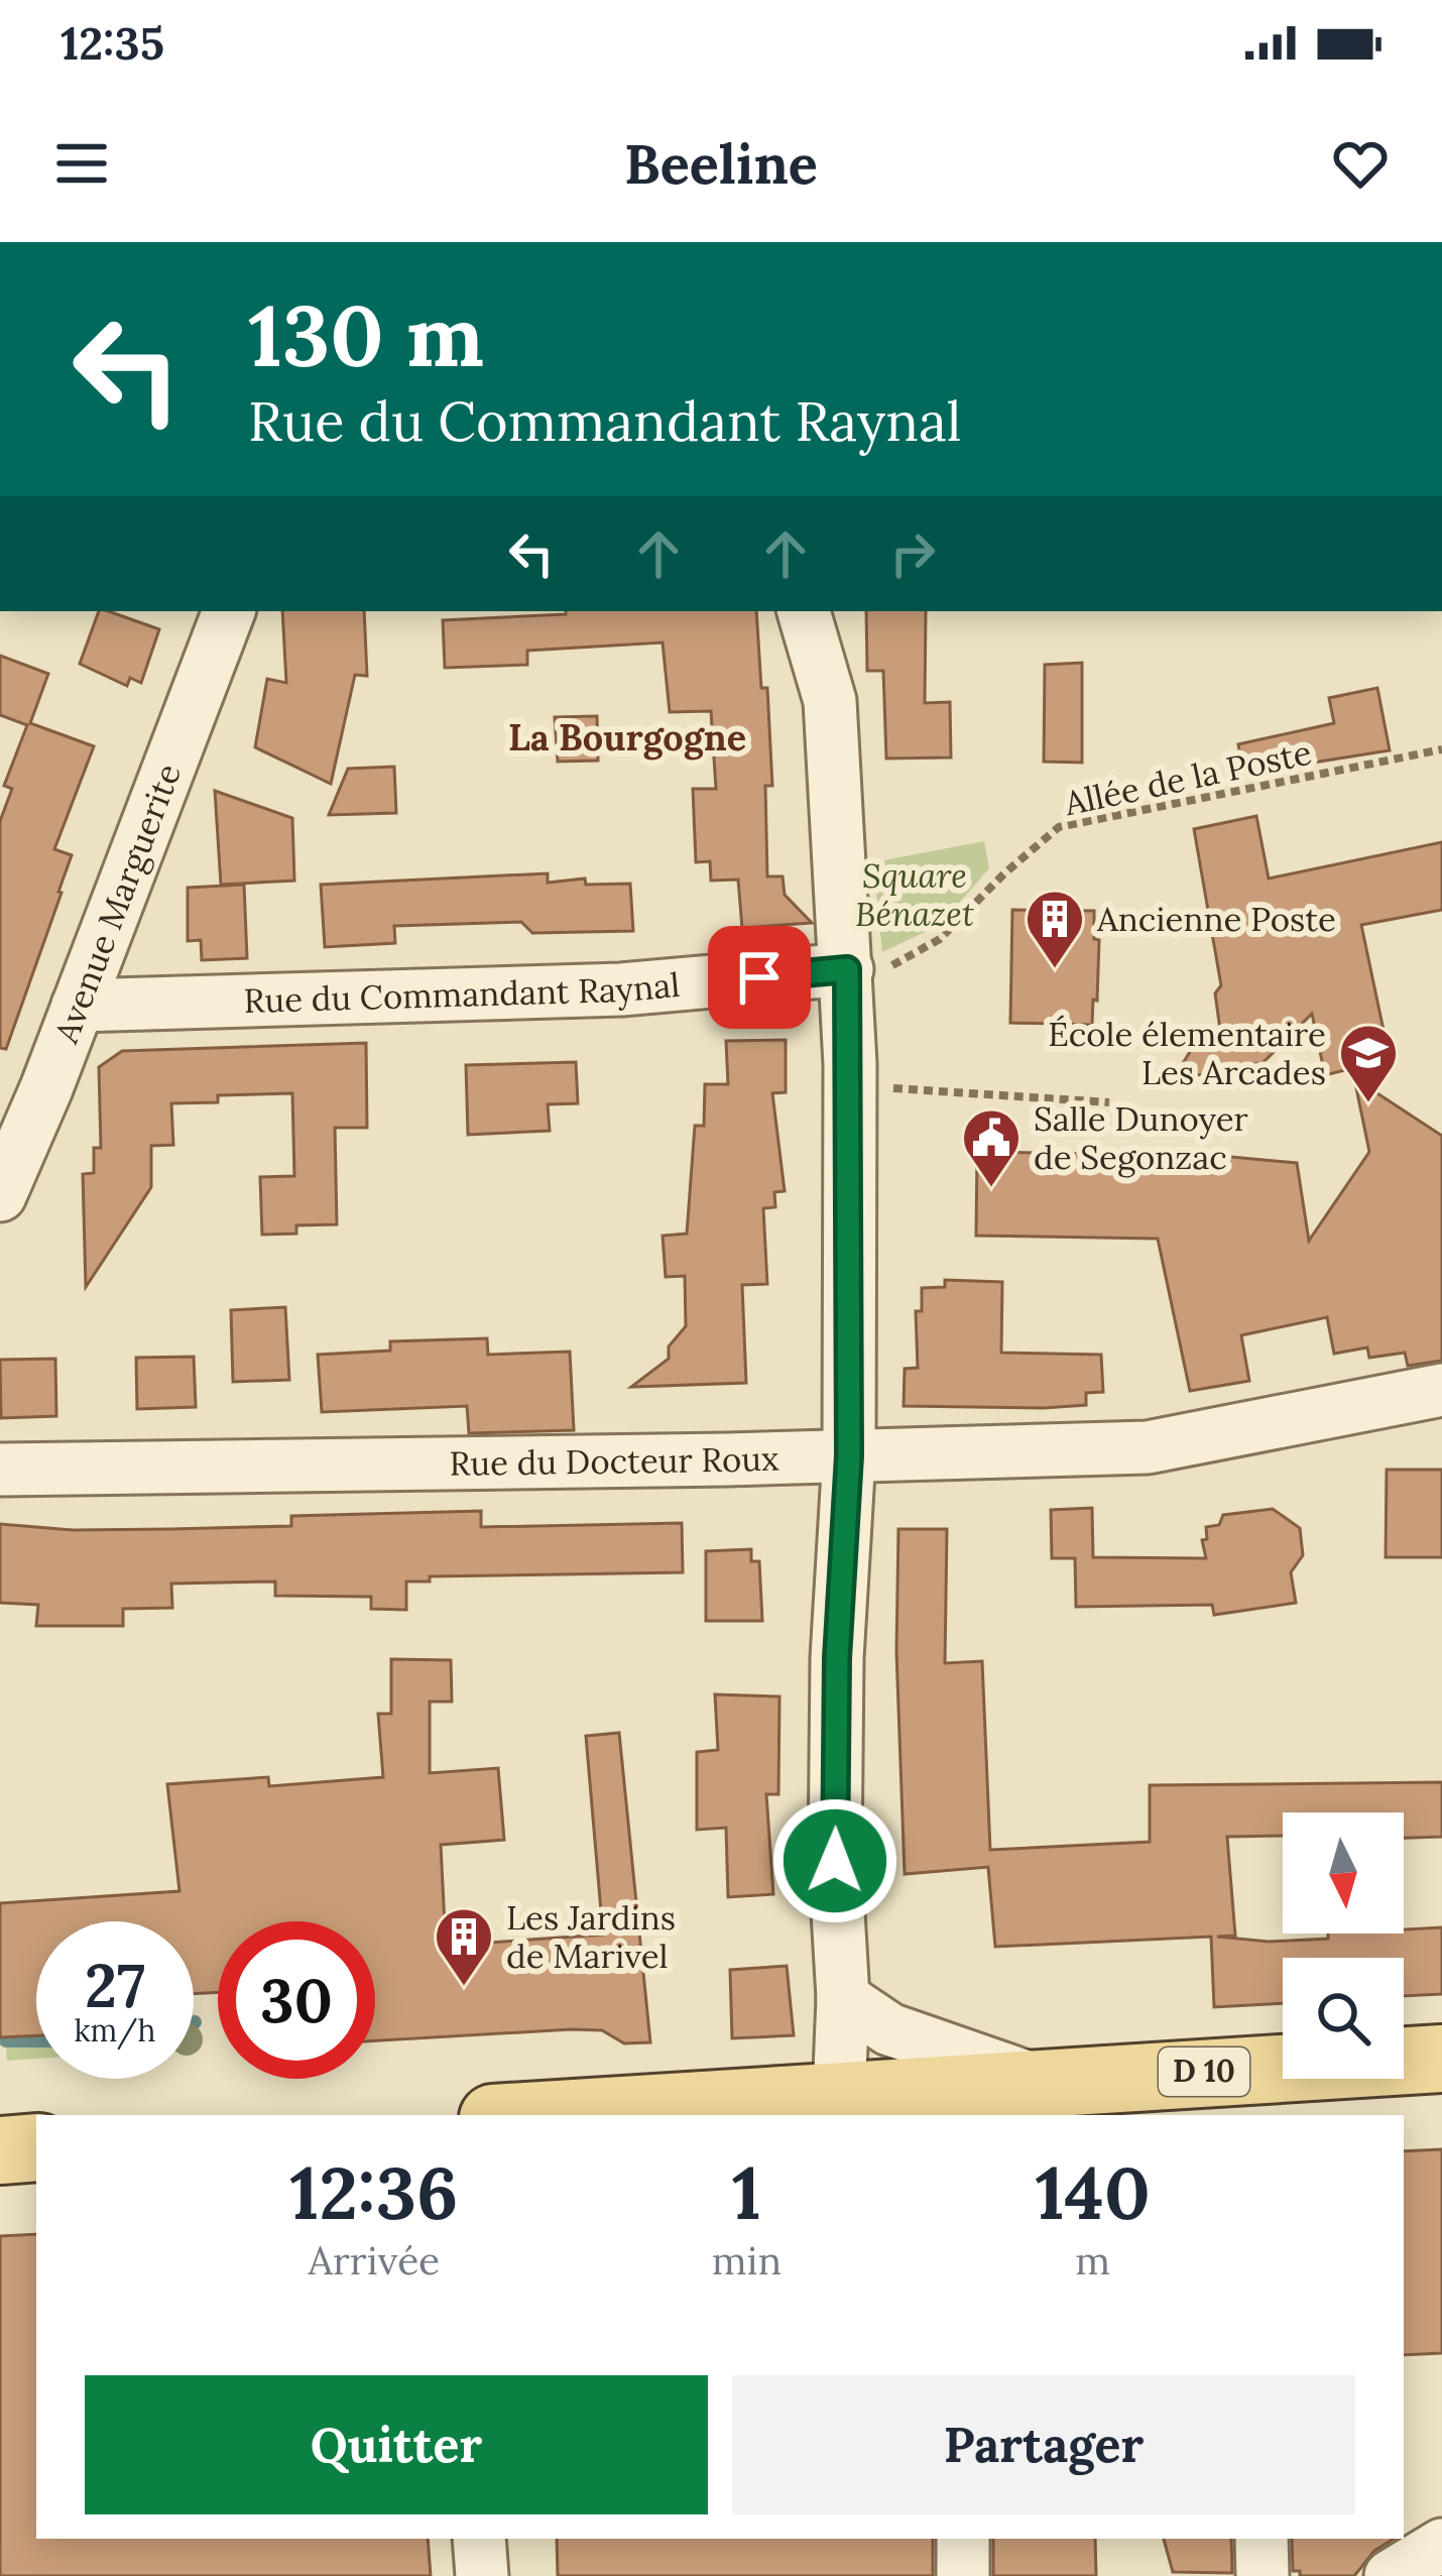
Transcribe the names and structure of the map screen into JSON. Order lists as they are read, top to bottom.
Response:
{
  "streets": {
    "main road": ["D 10"],
    "street": ["Avenue Marguerite", "Rue du Commandant Raynal", "Rue du Docteur Roux"],
    "path": ["Allée de la Poste"]
  },
  "crossings": [
    ["Allée de la Poste", "Rue du Commandant Raynal"],
    ["Avenue Marguerite", "Rue du Commandant Raynal"]
  ],
  "districts": ["La Bourgogne"],
  "parks": ["Square Bénazet"],
  "places": {
    "building": ["Ancienne Poste", "Les Jardins de Marivel"],
    "school or university": ["École élementaire Les Arcades"],
    "public building": ["Salle Dunoyer de Segonzac"]
  },
  "north": "bottom",
  "page": {
    "status": "12:35",
    "header": "Beeline",
    "turn": ["130 m", "Rue du Commandant Raynal"],
    "speed": "27 km/h",
    "limit": "30",
    "eta": [
      "12:36",
      "Arrivée",
      "1",
      "min",
      "140",
      "m"
    ],
    "buttons": ["Quitter", "Partager"]
  }
}
